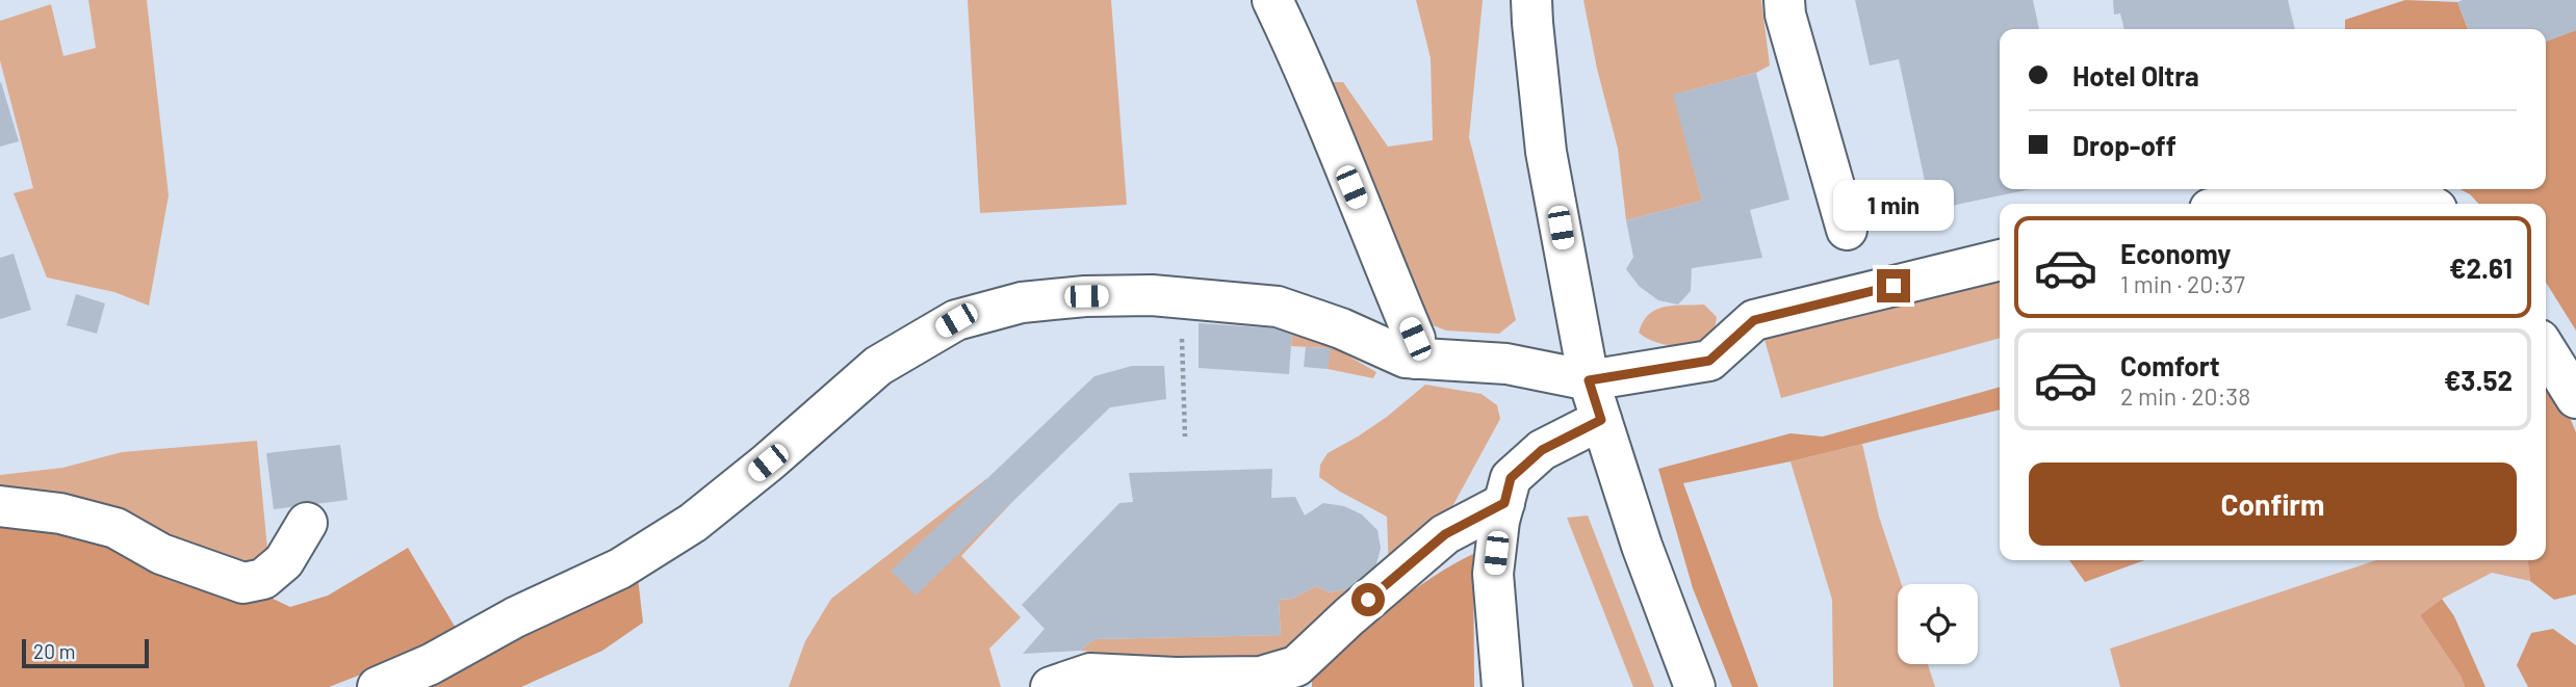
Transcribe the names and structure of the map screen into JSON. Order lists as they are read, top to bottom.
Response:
{
  "scale_bar": "20 m",
  "page": {
    "banner": ["Hotel Oltra", "Drop-off"],
    "bubble": "1 min",
    "list": [
      {
        "name": "Economy",
        "note": "1 min · 20:37",
        "value": "€2.61"
      },
      {
        "name": "Comfort",
        "note": "2 min · 20:38",
        "value": "€3.52"
      }
    ],
    "buttons": "Confirm",
    "scale": "20 m"
  }
}
